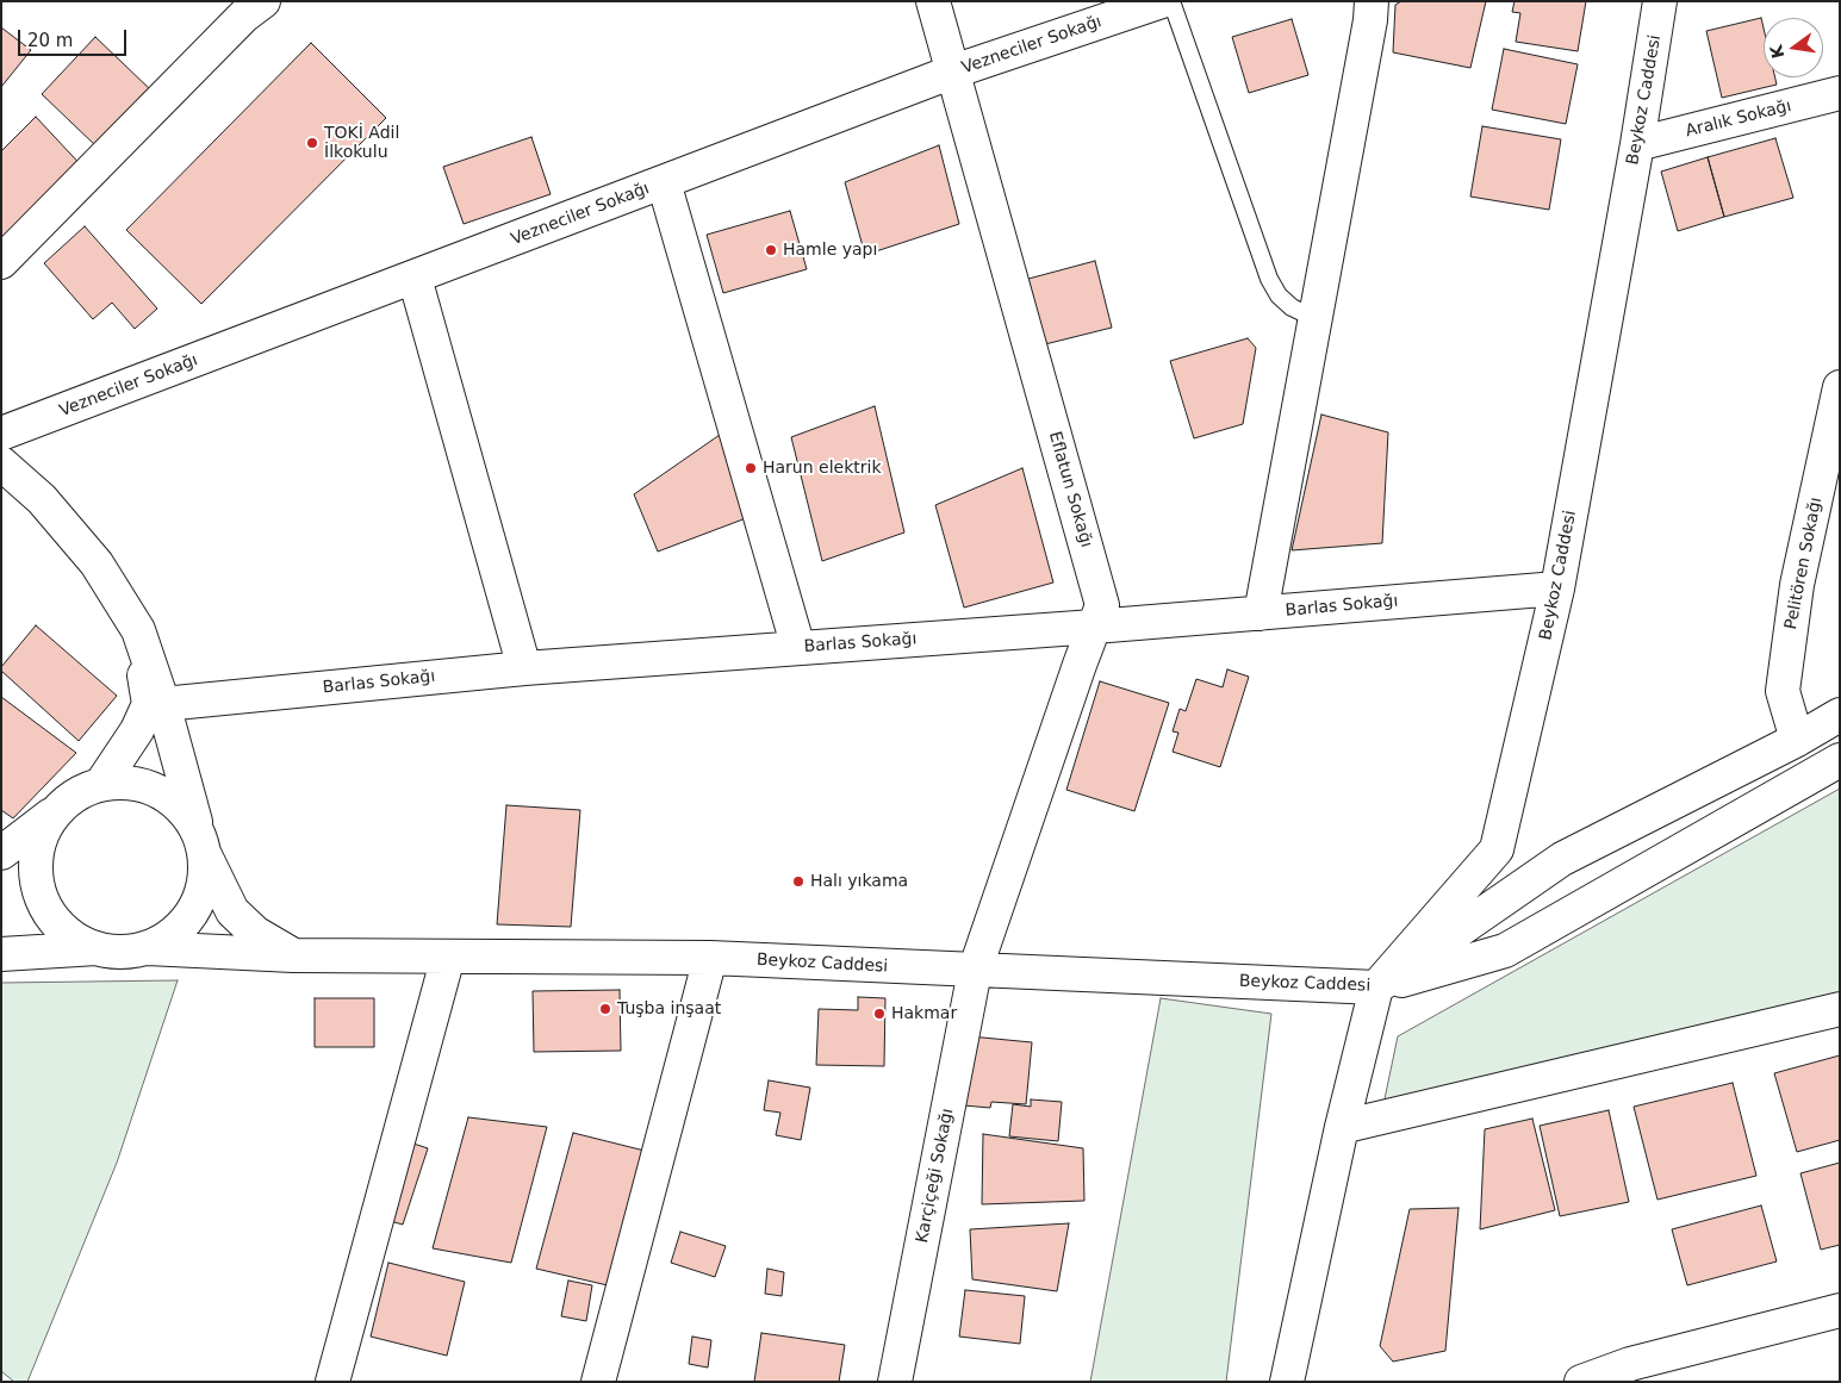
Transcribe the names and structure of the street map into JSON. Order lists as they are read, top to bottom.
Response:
{
  "streets": {
    "street": [
      "Vezneciler Sokağı",
      "Beykoz Caddesi",
      "Aralık Sokağı",
      "Eflatun Sokağı",
      "Pelitören Sokağı",
      "Barlas Sokağı",
      "Karçiçeği Sokağı"
    ]
  },
  "crossings": [
    ["Vezneciler Sokağı", "Eflatun Sokağı"],
    ["Beykoz Caddesi", "Aralık Sokağı"],
    ["Beykoz Caddesi", "Eflatun Sokağı"],
    ["Beykoz Caddesi", "Barlas Sokağı"],
    ["Beykoz Caddesi", "Karçiçeği Sokağı"],
    ["Eflatun Sokağı", "Barlas Sokağı"],
    ["Eflatun Sokağı", "Karçiçeği Sokağı"]
  ],
  "places": [
    "TOKİ Adil İlkokulu",
    "Hamle yapı",
    "Harun elektrik",
    "Halı yıkama",
    "Tuşba inşaat",
    "Hakmar"
  ],
  "scale_bar": "20 m",
  "north": "left"
}
